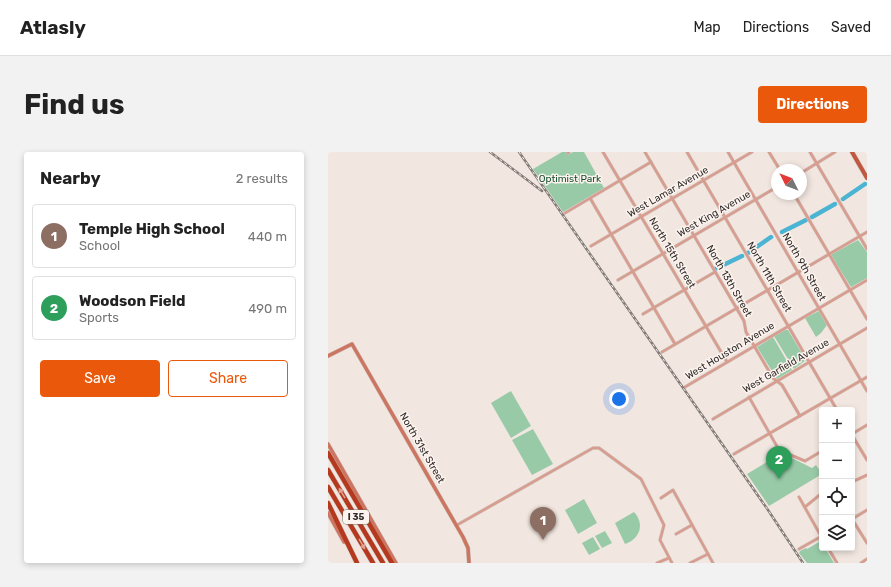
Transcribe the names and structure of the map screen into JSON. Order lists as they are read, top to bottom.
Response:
{
  "streets": {
    "highway": ["I 35"],
    "street": [
      "West Lamar Avenue",
      "West King Avenue",
      "North 15th Street",
      "North 9th Street",
      "North 11th Street",
      "North 13th Street",
      "West Houston Avenue",
      "West Garfield Avenue",
      "North 31st Street"
    ]
  },
  "crossings": [
    ["West Lamar Avenue", "North 15th Street"],
    ["West Lamar Avenue", "North 9th Street"],
    ["West Lamar Avenue", "North 11th Street"],
    ["West Lamar Avenue", "North 13th Street"],
    ["West King Avenue", "North 15th Street"],
    ["West King Avenue", "North 9th Street"],
    ["West King Avenue", "North 11th Street"],
    ["West King Avenue", "North 13th Street"],
    ["North 15th Street", "West Houston Avenue"],
    ["North 9th Street", "West Houston Avenue"],
    ["North 9th Street", "West Garfield Avenue"],
    ["North 11th Street", "West Houston Avenue"],
    ["North 11th Street", "West Garfield Avenue"],
    ["North 13th Street", "West Houston Avenue"],
    ["North 13th Street", "West Garfield Avenue"]
  ],
  "parks": ["Optimist Park"],
  "north": "top left",
  "page": {
    "header": "Atlasly",
    "nav": ["Map", "Directions", "Saved"],
    "buttons": [
      "Directions",
      ["Save", "Share"]
    ],
    "title": "Find us",
    "heading": ["Nearby", "2 results"],
    "list": [
      {
        "mark": "1",
        "name": "Temple High School",
        "note": "School",
        "value": "440 m"
      },
      {
        "mark": "2",
        "name": "Woodson Field",
        "note": "Sports",
        "value": "490 m"
      }
    ],
    "map_buttons": ["+", "−"],
    "pins": ["2", "1"]
  }
}
